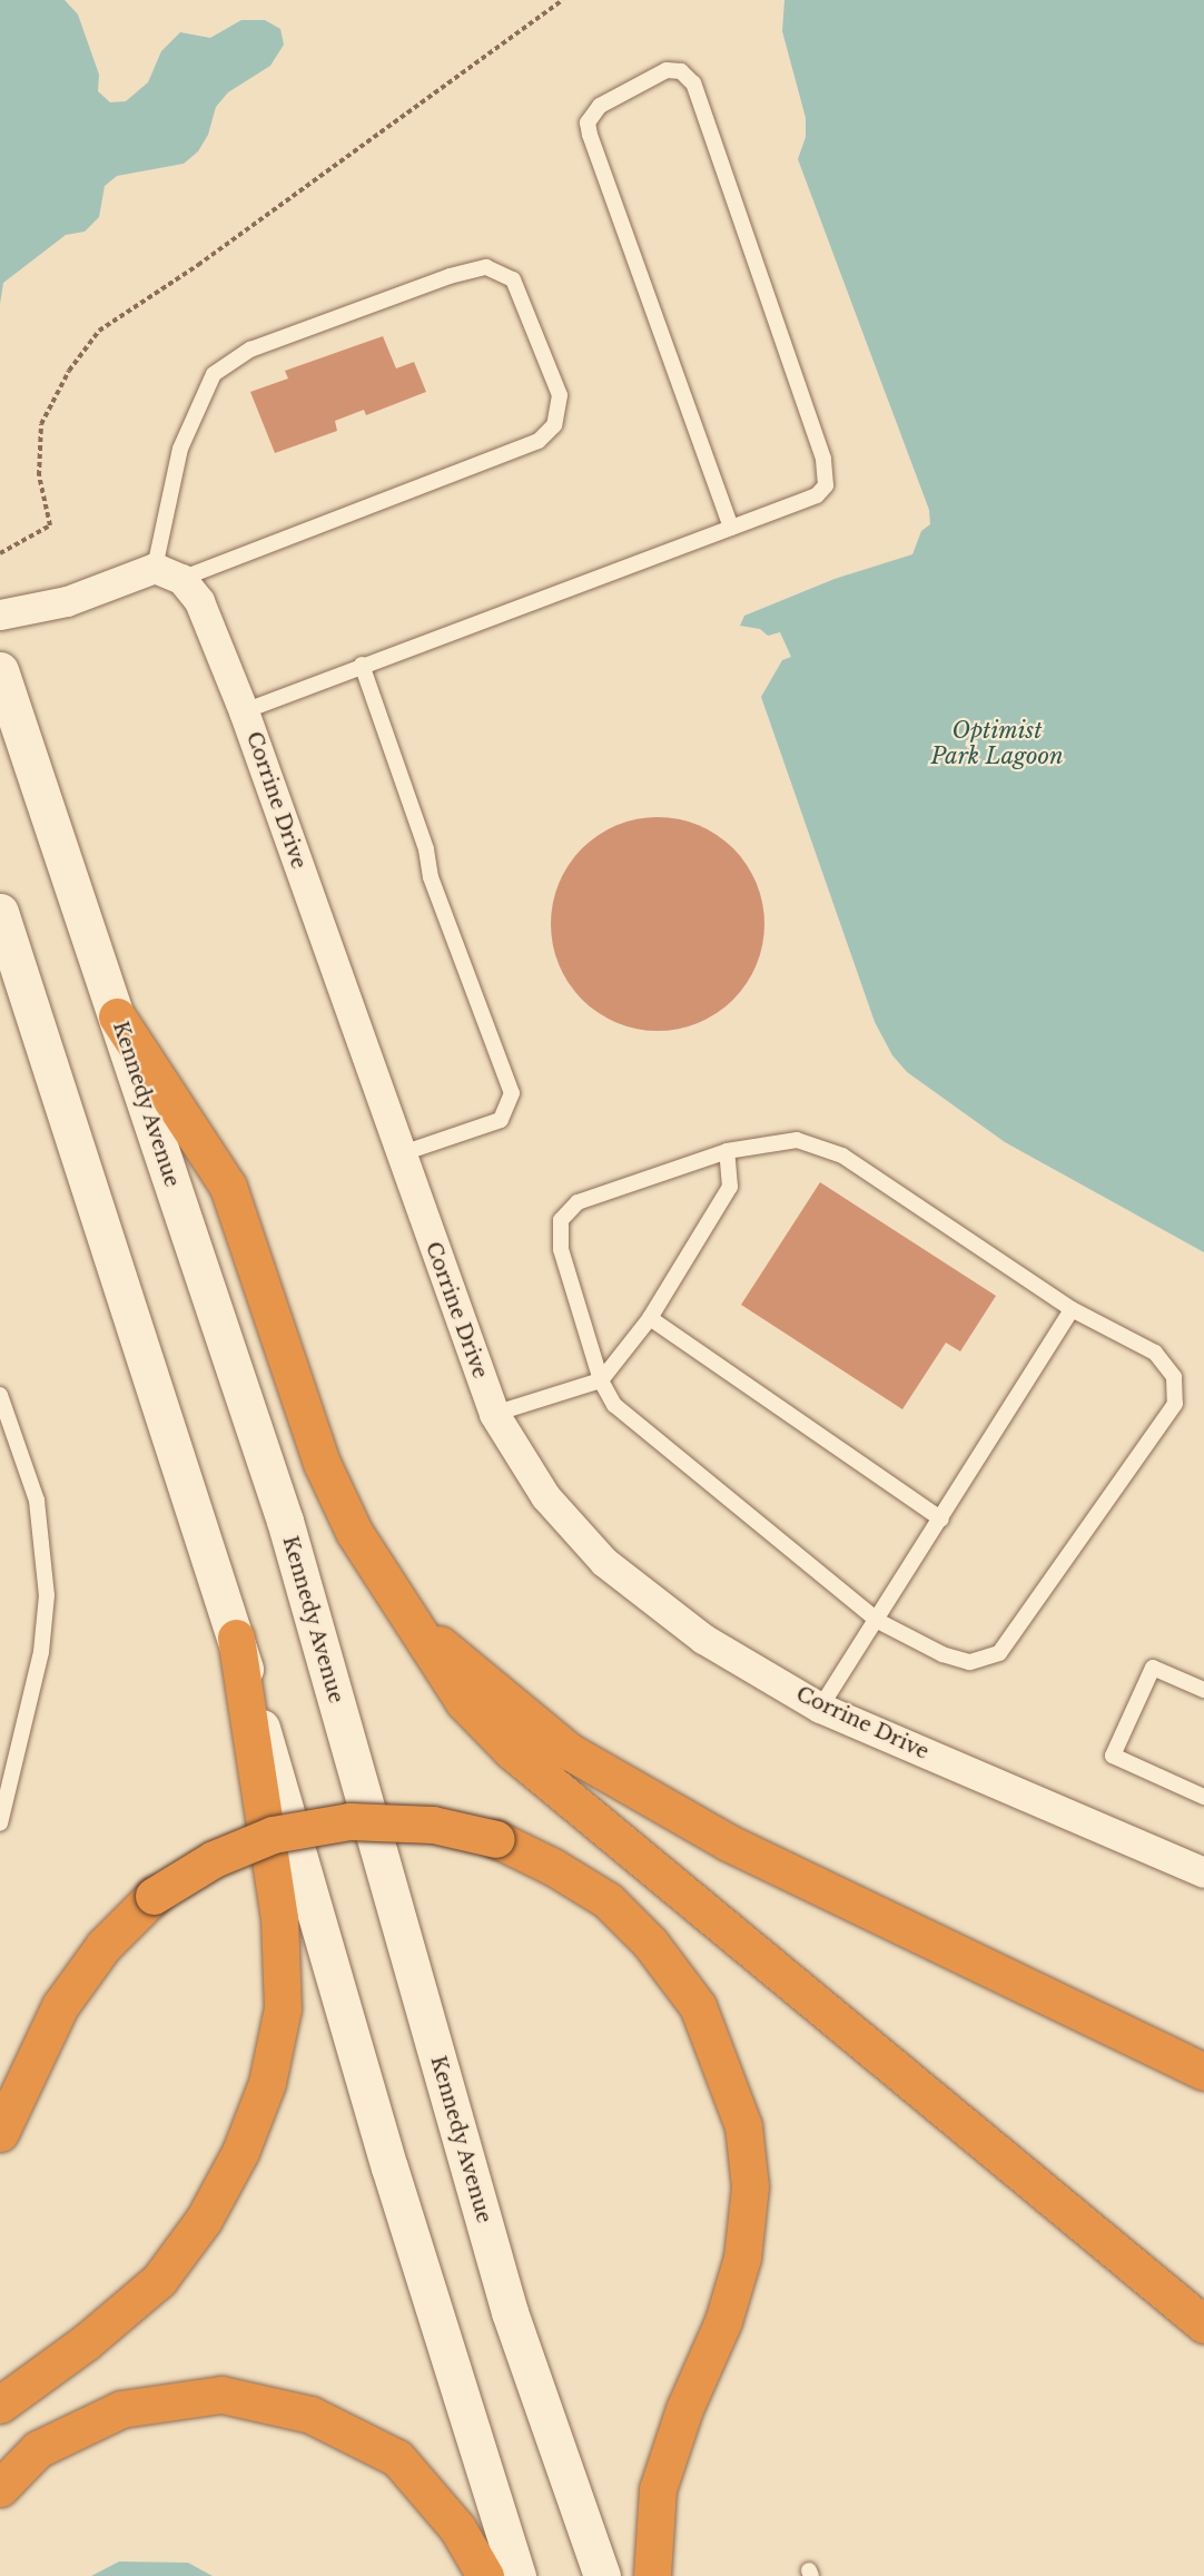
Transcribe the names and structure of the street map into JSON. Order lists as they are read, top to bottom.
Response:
{
  "streets": {
    "main road": ["Kennedy Avenue"],
    "street": ["Corrine Drive"]
  },
  "water": ["Optimist Park Lagoon"]
}
